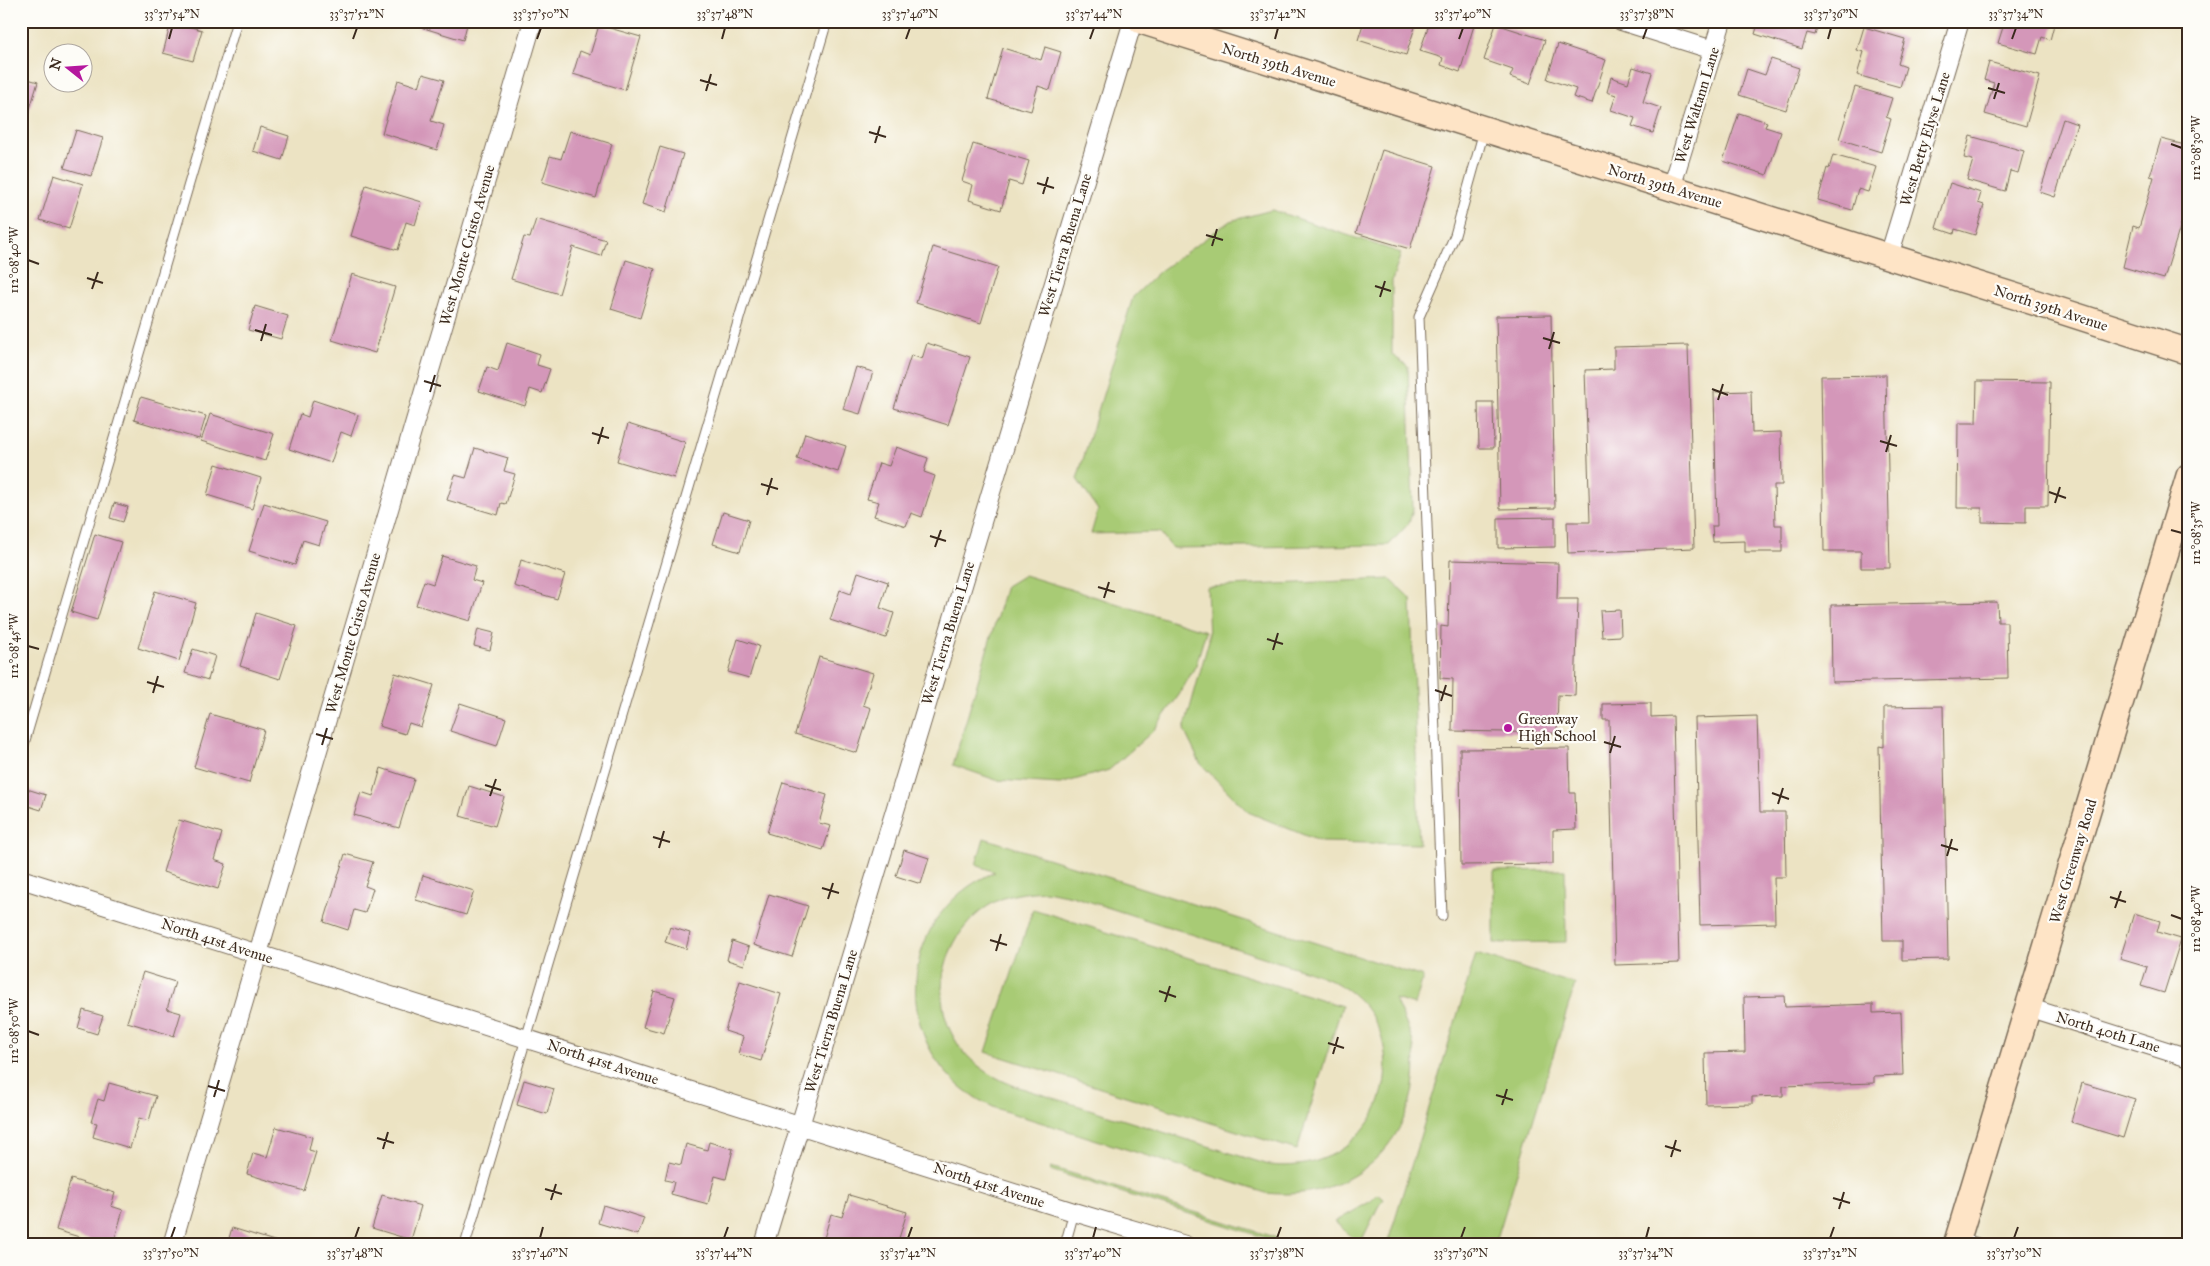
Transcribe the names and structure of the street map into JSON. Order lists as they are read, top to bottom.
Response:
{
  "streets": {
    "street": [
      "North 39th Avenue",
      "West Waltann Lane",
      "West Betty Elyse Lane",
      "West Monte Cristo Avenue",
      "West Tierra Buena Lane",
      "West Greenway Road",
      "North 41st Avenue",
      "North 40th Lane"
    ]
  },
  "crossings": [
    ["North 39th Avenue", "West Waltann Lane"],
    ["North 39th Avenue", "West Betty Elyse Lane"],
    ["West Monte Cristo Avenue", "North 41st Avenue"],
    ["West Tierra Buena Lane", "North 41st Avenue"],
    ["West Greenway Road", "North 40th Lane"]
  ],
  "places": ["Greenway High School"],
  "north": "left",
  "coordinates": [
    "33°37'54\"N",
    "33°37'52\"N",
    "33°37'50\"N",
    "33°37'48\"N",
    "33°37'46\"N",
    "33°37'44\"N",
    "33°37'42\"N",
    "33°37'40\"N",
    "33°37'38\"N",
    "33°37'36\"N",
    "33°37'34\"N",
    "112°08'30\"W",
    "112°08'40\"W",
    "112°08'35\"W",
    "112°08'45\"W",
    "112°08'50\"W",
    "33°37'32\"N",
    "33°37'30\"N"
  ]
}
